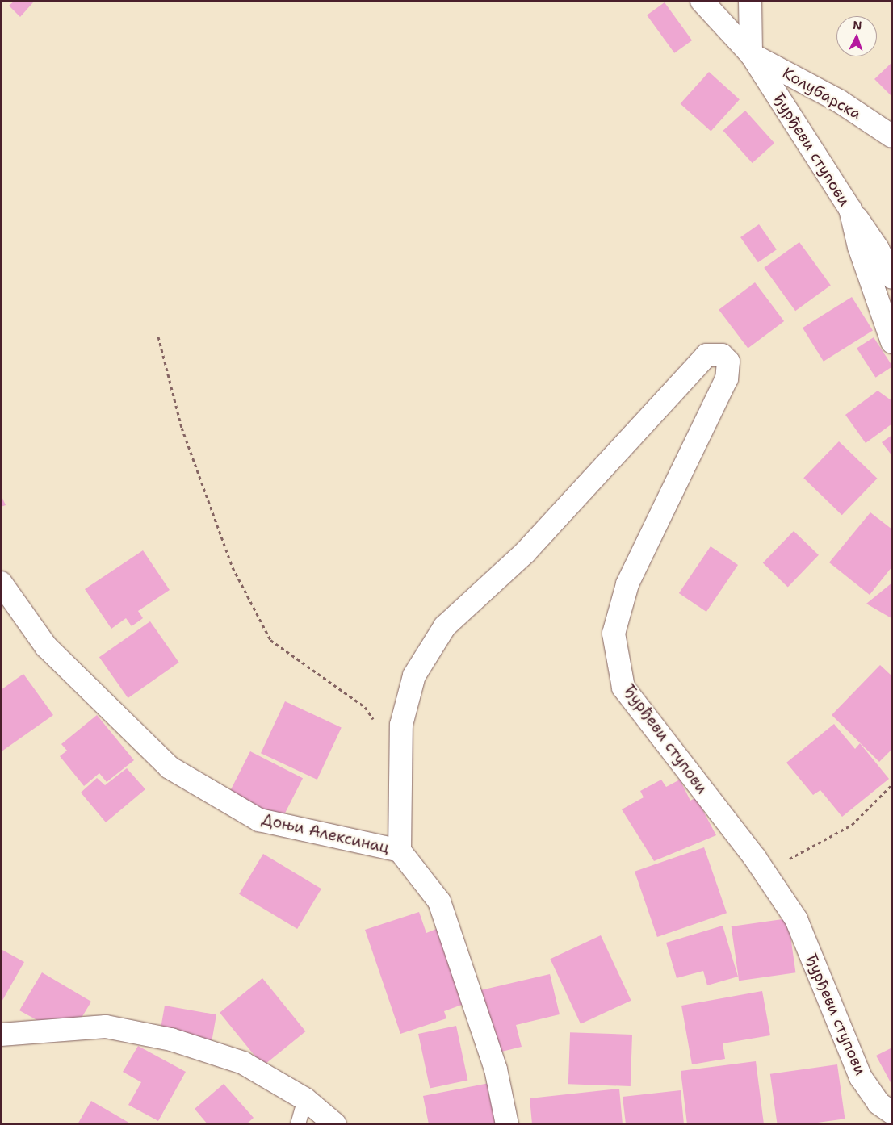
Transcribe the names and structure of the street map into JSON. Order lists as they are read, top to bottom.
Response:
{
  "streets": {
    "street": ["Колубарска", "Ђурђеви ступови", "Доњи Алексинац"]
  },
  "crossings": [
    ["Колубарска", "Ђурђеви ступови"],
    ["Ђурђеви ступови", "Доњи Алексинац"]
  ],
  "north": "top"
}
